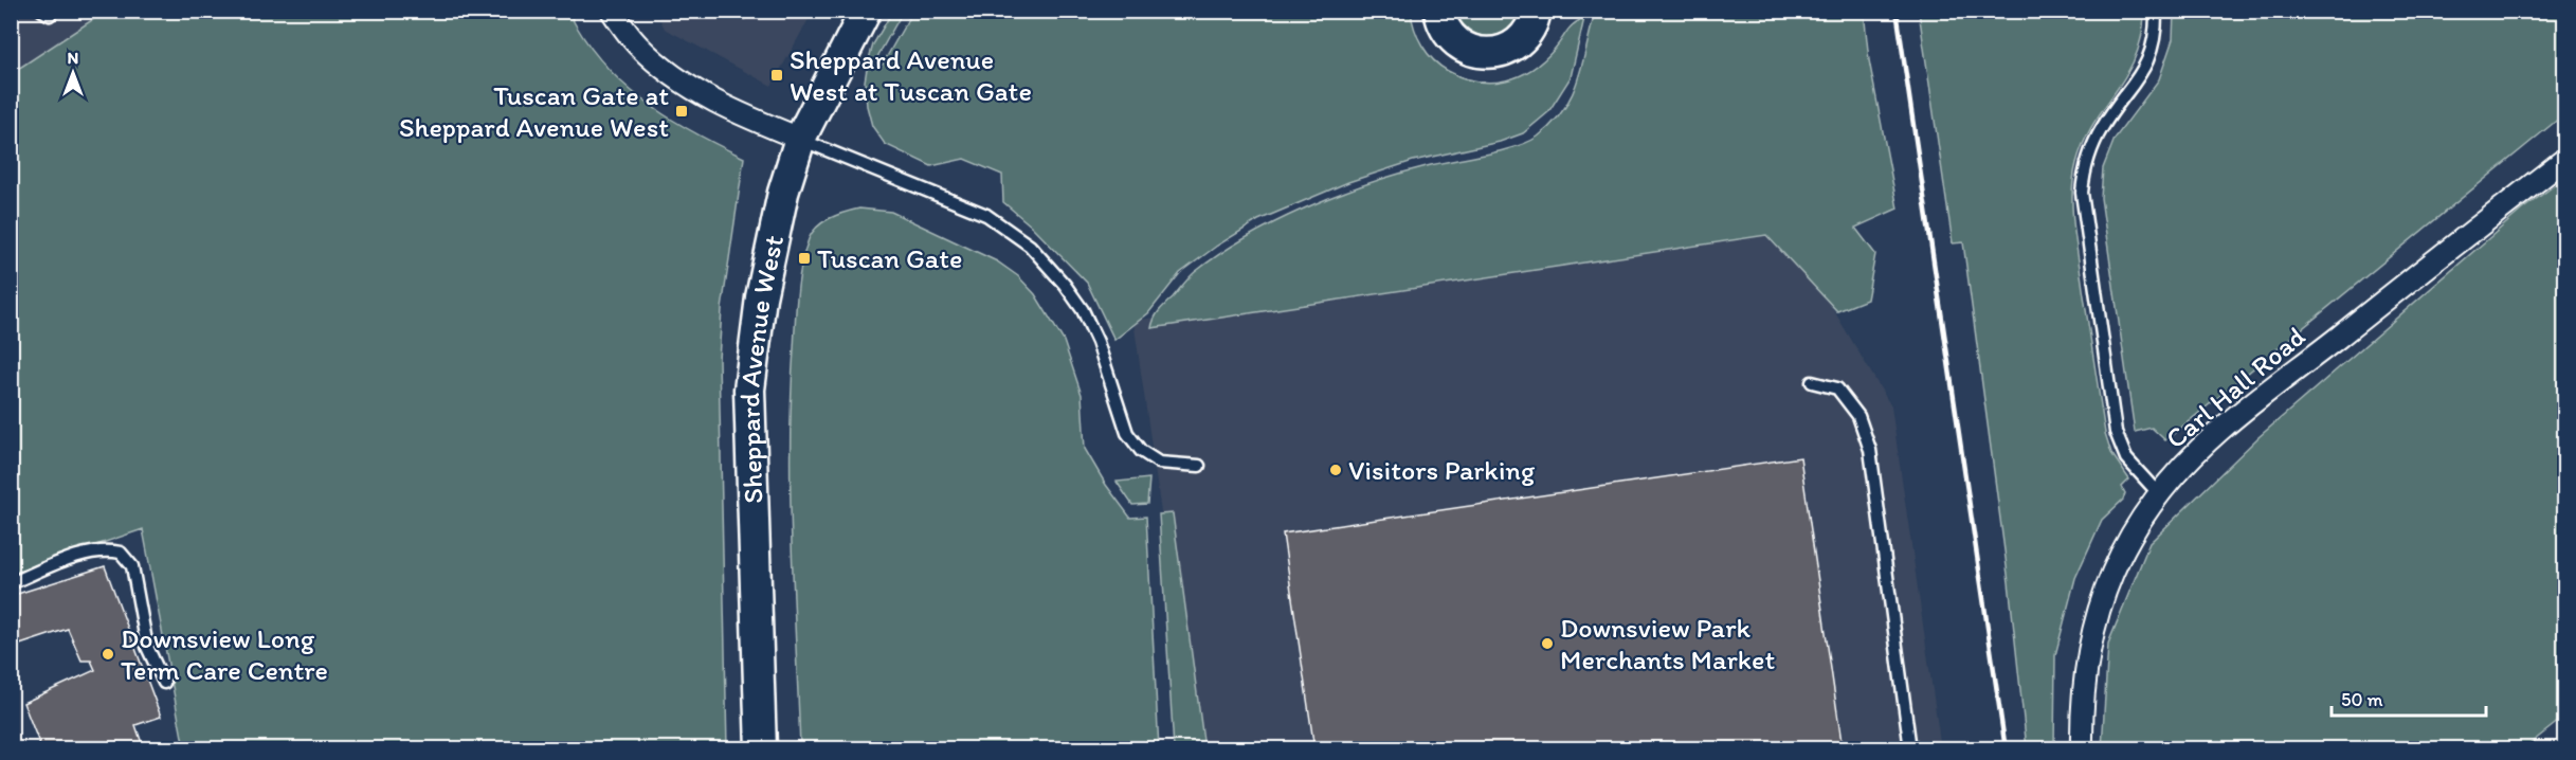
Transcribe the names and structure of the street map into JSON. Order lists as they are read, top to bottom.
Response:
{
  "streets": {
    "main road": ["Sheppard Avenue West"],
    "street": ["Carl Hall Road"]
  },
  "places": {
    "transit": ["Sheppard Avenue West at Tuscan Gate", "Tuscan Gate at Sheppard Avenue West", "Tuscan Gate"],
    "other": ["Visitors Parking", "Downsview Park Merchants Market", "Downsview Long Term Care Centre"]
  },
  "scale_bar": "50 m",
  "north": "top"
}
